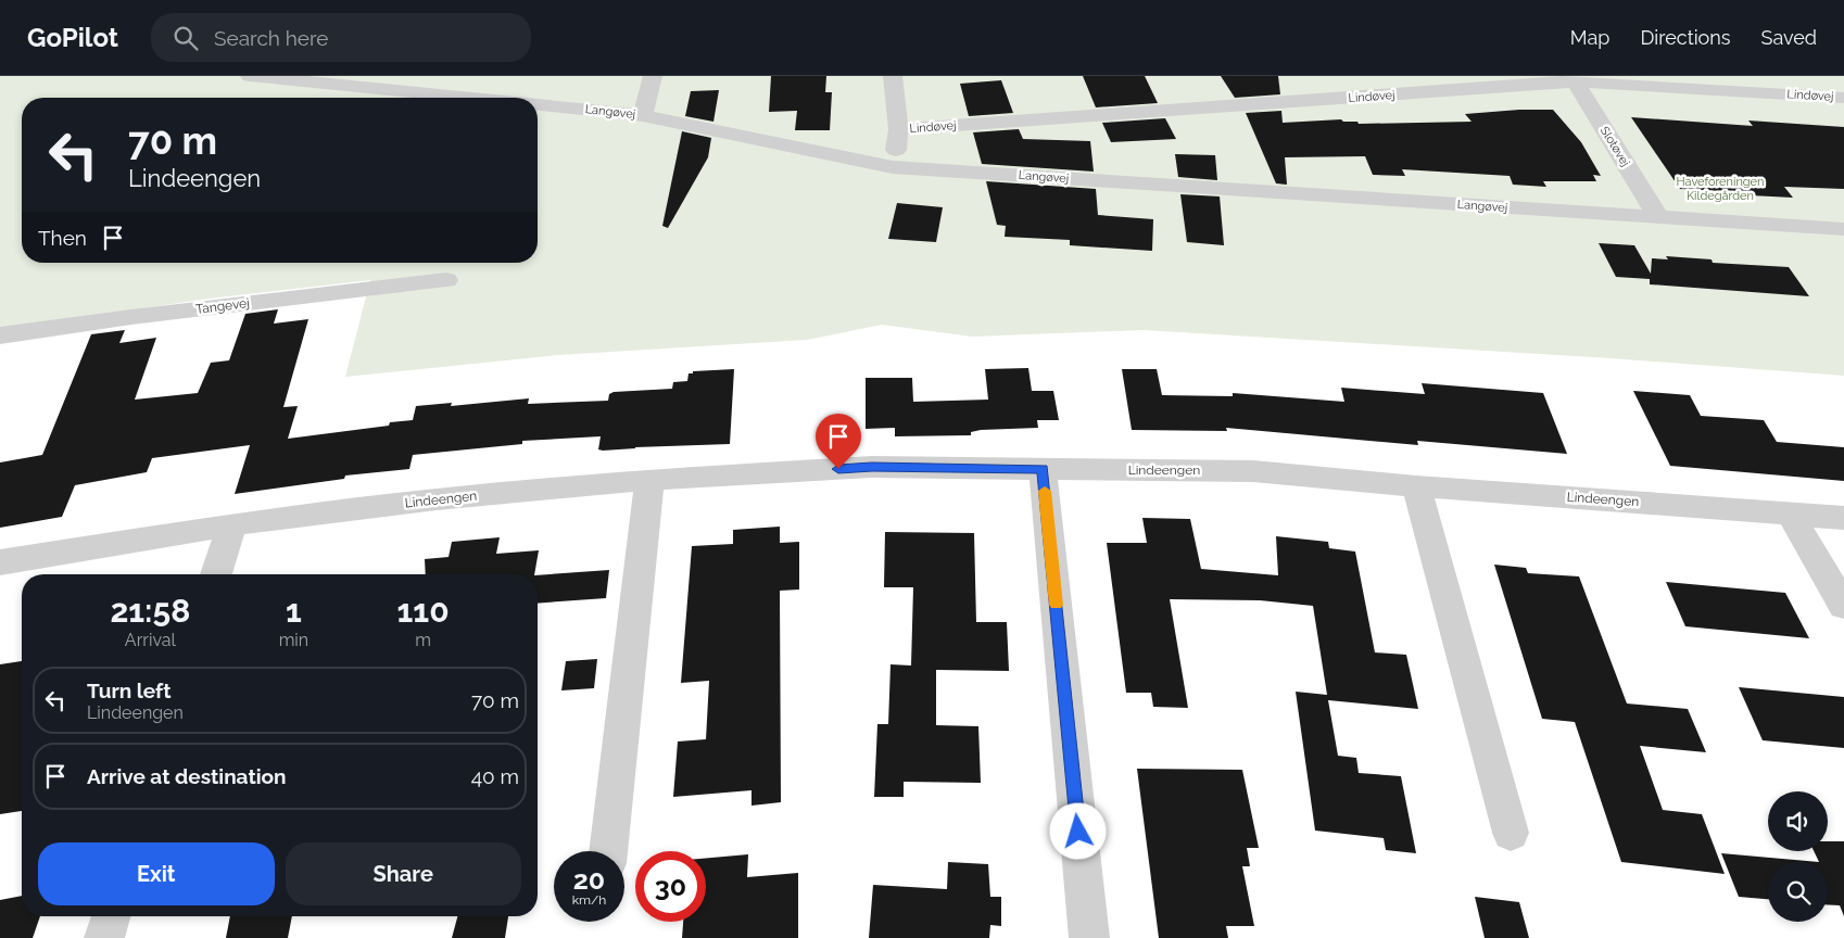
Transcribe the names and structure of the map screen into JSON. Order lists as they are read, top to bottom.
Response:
{
  "streets": {
    "street": [
      "Lindøvej",
      "Langøvej",
      "Slotøvej",
      "Tangevej",
      "Lindeengen"
    ]
  },
  "crossings": [
    ["Lindøvej", "Slotøvej"],
    ["Langøvej", "Slotøvej"]
  ],
  "parks": ["Haveforeningen Kildegården"],
  "page": {
    "header": "GoPilot",
    "search": "Search here",
    "nav": ["Map", "Directions", "Saved"],
    "turn": ["70 m", "Lindeengen"],
    "then": "Then",
    "eta": [
      "21:58",
      "Arrival",
      "1",
      "min",
      "110",
      "m"
    ],
    "list": [
      {
        "name": "Turn left",
        "note": "Lindeengen",
        "value": "70 m"
      },
      {
        "name": "Arrive at destination",
        "value": "40 m"
      }
    ],
    "buttons": ["Exit", "Share"],
    "speed": "20 km/h",
    "limit": "30"
  }
}
